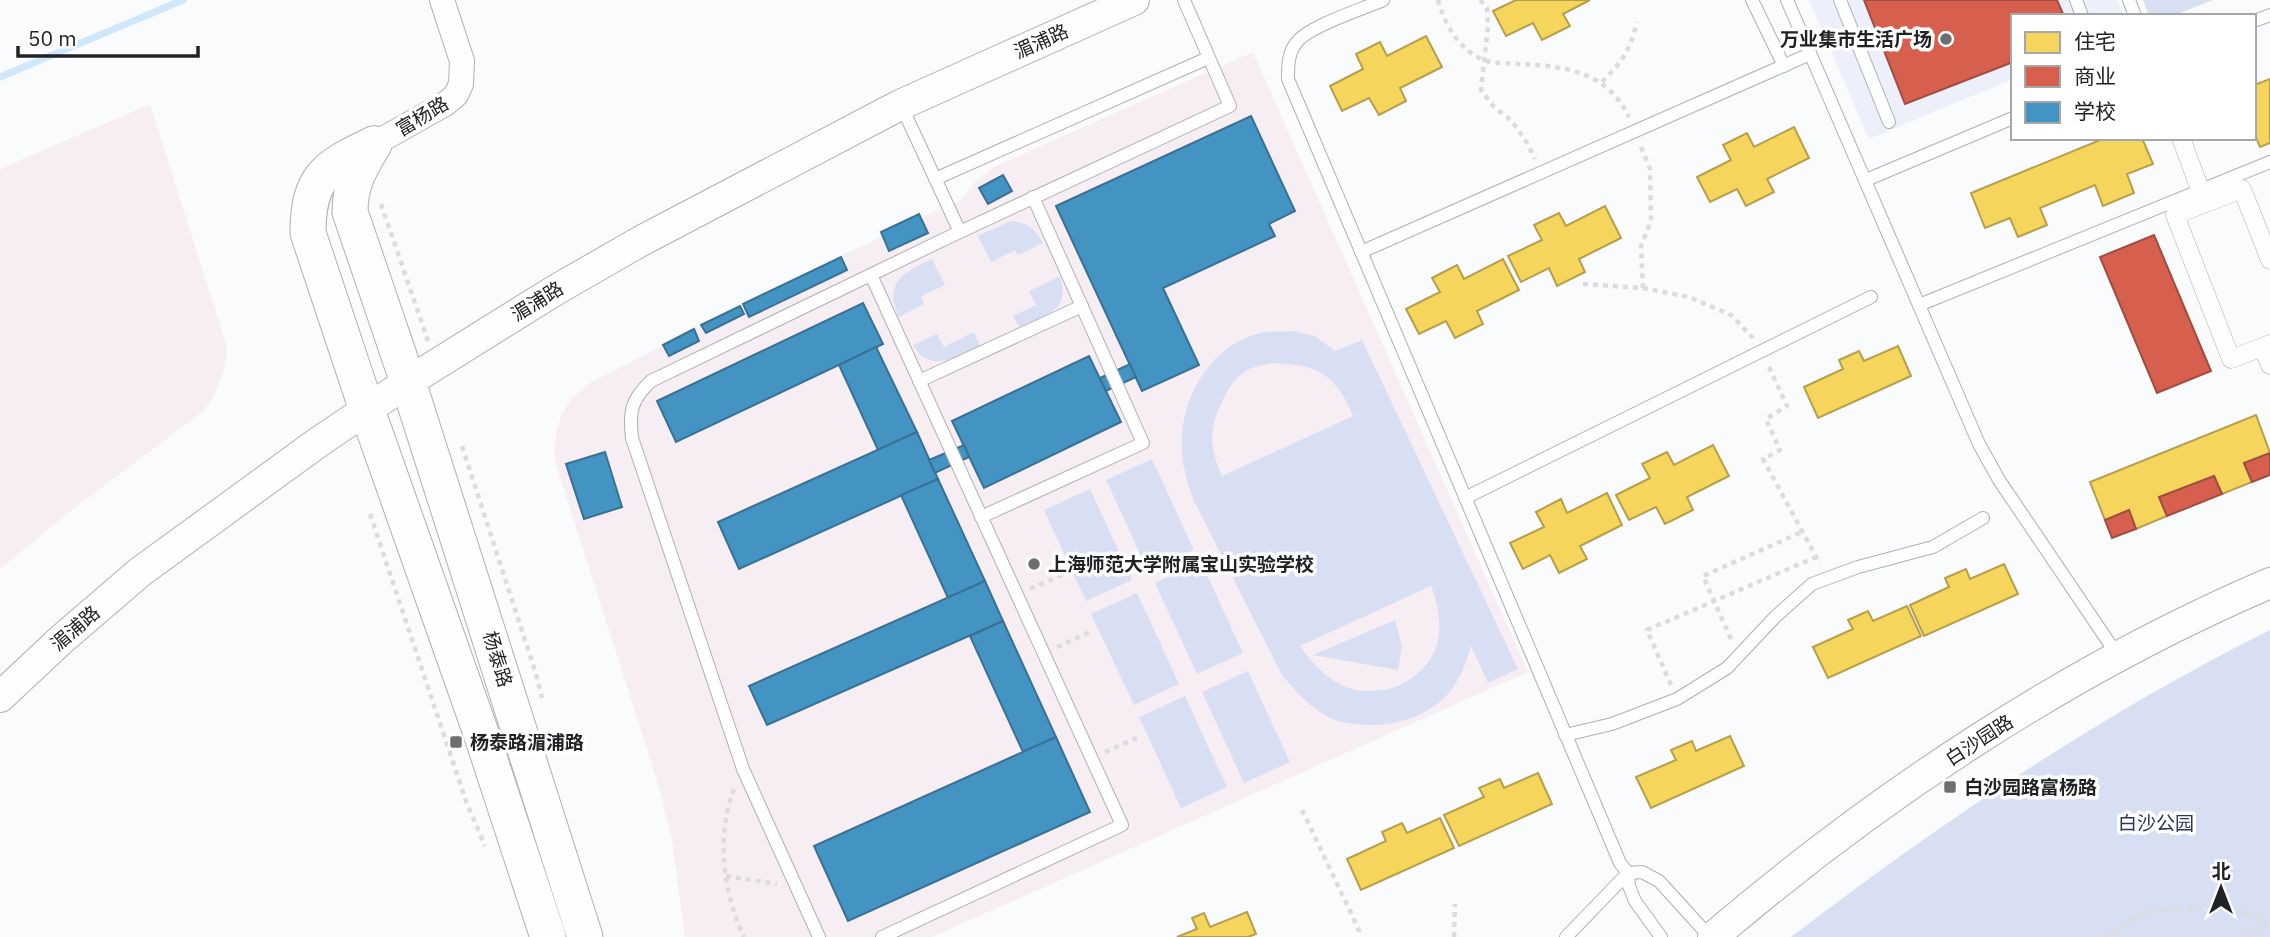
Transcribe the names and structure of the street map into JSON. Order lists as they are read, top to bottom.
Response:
{
  "streets": {
    "main road": ["杨泰路"],
    "street": ["湄浦路", "富杨路", "白沙园路"]
  },
  "crossings": [
    ["湄浦路", "杨泰路"],
    ["富杨路", "杨泰路"]
  ],
  "parks": ["白沙公园"],
  "places": {
    "other": ["万业集市生活广场", "上海师范大学附属宝山实验学校"],
    "transit": ["杨泰路湄浦路", "白沙园路富杨路"]
  },
  "legend": ["住宅", "商业", "学校"],
  "scale_bar": "50 m",
  "north": "top"
}
